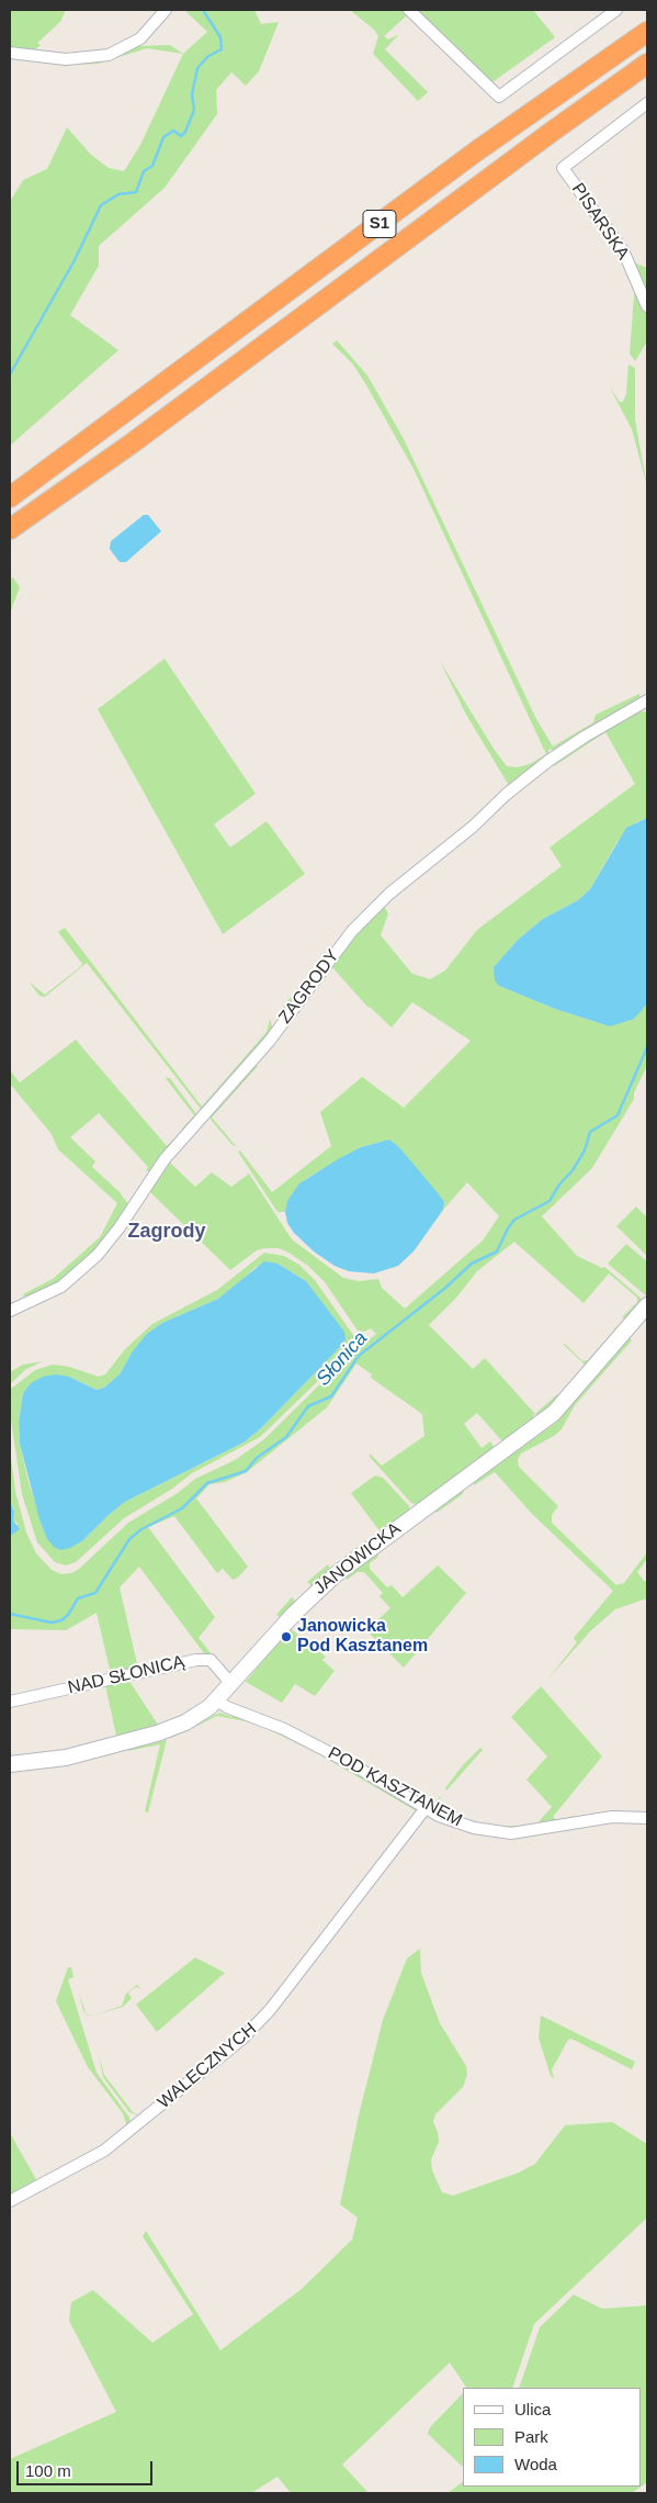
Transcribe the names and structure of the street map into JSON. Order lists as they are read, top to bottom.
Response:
{
  "streets": {
    "highway": ["S1"],
    "street": [
      "PISARSKA",
      "ZAGRODY",
      "JANOWICKA",
      "NAD SŁONICĄ",
      "POD KASZTANEM",
      "WALECZNYCH"
    ]
  },
  "crossings": [
    ["JANOWICKA", "NAD SŁONICĄ"],
    ["JANOWICKA", "POD KASZTANEM"],
    ["POD KASZTANEM", "WALECZNYCH"]
  ],
  "districts": ["Zagrody"],
  "water": ["Słonica"],
  "places": ["Janowicka Pod Kasztanem"],
  "legend": ["Ulica", "Park", "Woda"],
  "scale_bar": "100 m"
}
